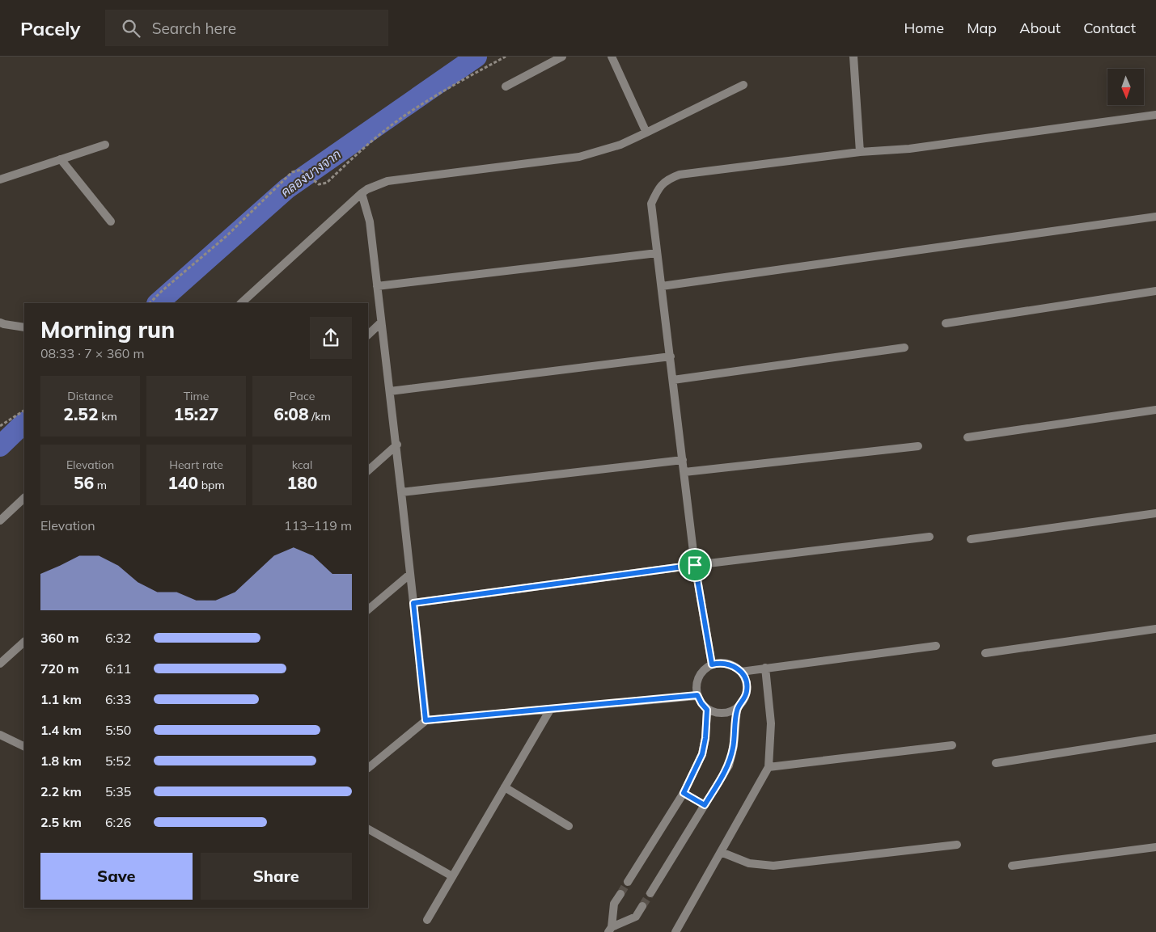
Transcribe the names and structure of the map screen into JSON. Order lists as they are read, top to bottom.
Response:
{
  "water": ["คลองบางจาก"],
  "north": "bottom",
  "page": {
    "header": "Pacely",
    "search": "Search here",
    "nav": [
      "Home",
      "Map",
      "About",
      "Contact"
    ],
    "heading": ["Morning run", "08:33 · 7 × 360 m"],
    "stats": [
      ["Distance", "2.52 km"],
      ["Time", "15:27"],
      ["Pace", "6:08 /km"],
      ["Elevation", "56 m"],
      ["Heart rate", "140 bpm"],
      ["kcal", "180"]
    ],
    "chart": ["Elevation", "113–119 m"],
    "list": [
      {
        "name": "360 m",
        "note": "6:32"
      },
      {
        "name": "720 m",
        "note": "6:11"
      },
      {
        "name": "1.1 km",
        "note": "6:33"
      },
      {
        "name": "1.4 km",
        "note": "5:50"
      },
      {
        "name": "1.8 km",
        "note": "5:52"
      },
      {
        "name": "2.2 km",
        "note": "5:35"
      },
      {
        "name": "2.5 km",
        "note": "6:26"
      }
    ],
    "buttons": ["Save", "Share"]
  }
}
